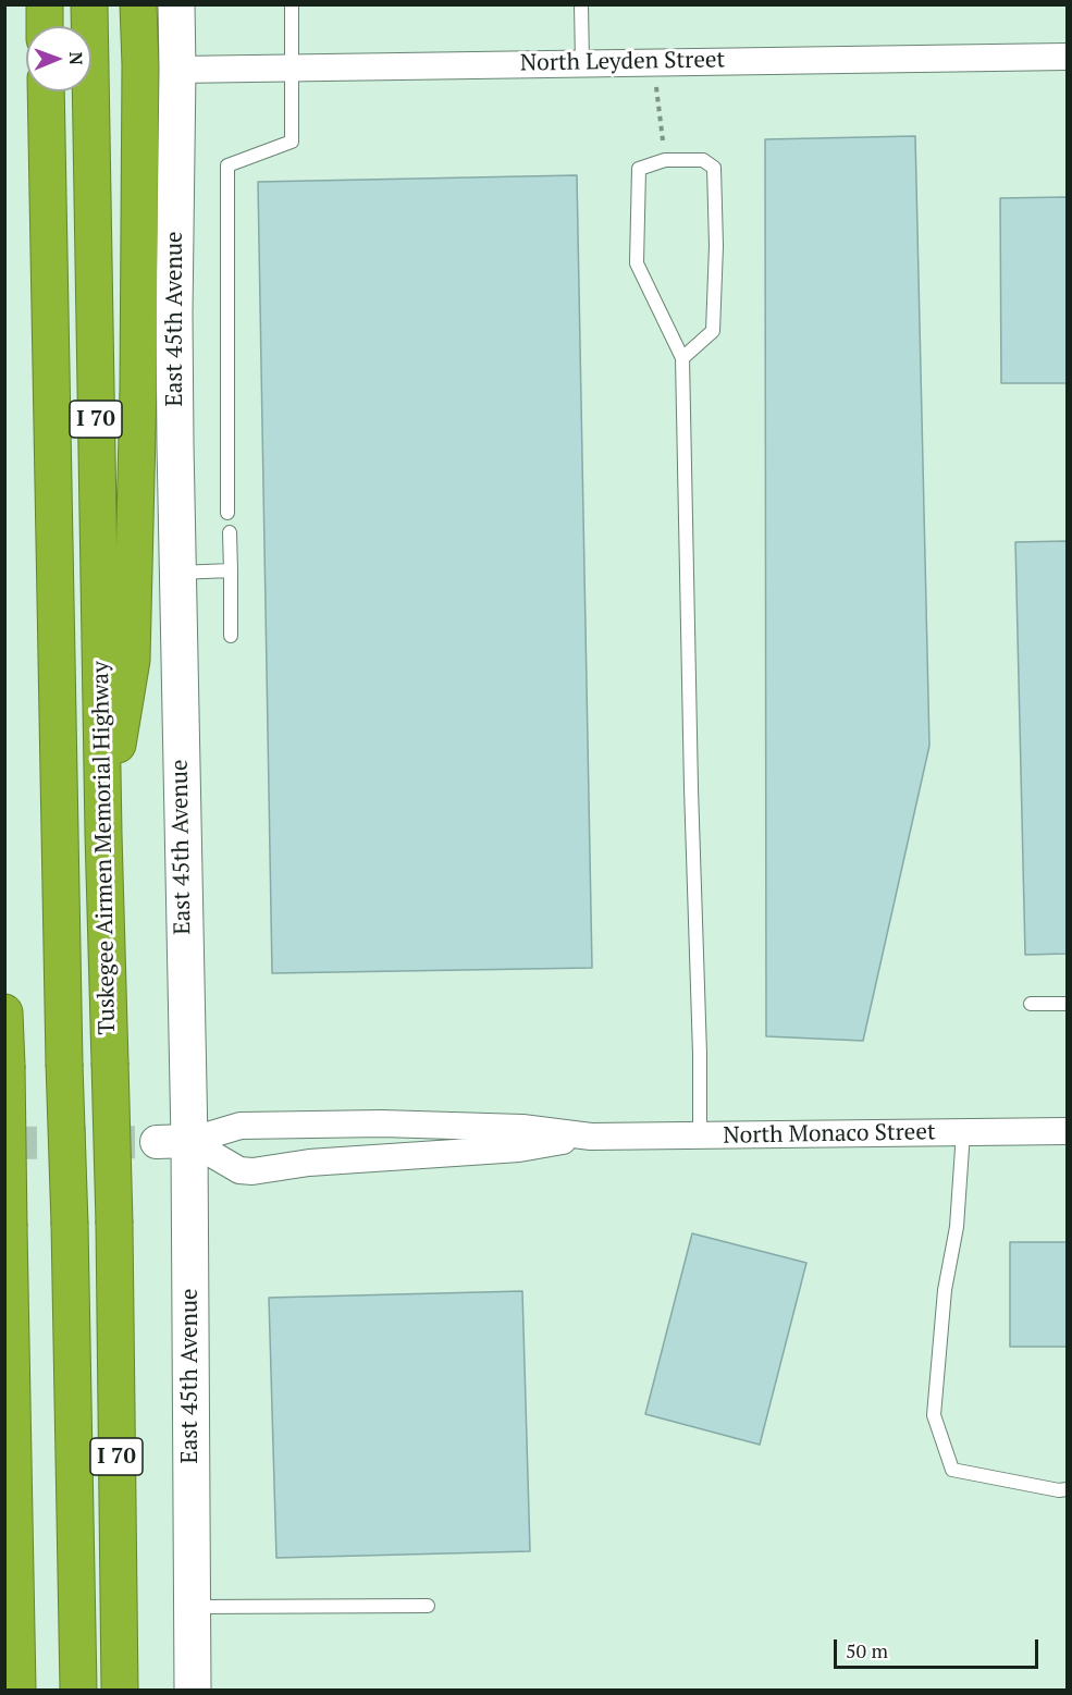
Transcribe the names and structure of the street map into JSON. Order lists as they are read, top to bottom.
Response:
{
  "streets": {
    "highway": ["I 70", "Tuskegee Airmen Memorial Highway"],
    "main road": ["East 45th Avenue"],
    "street": ["North Leyden Street", "North Monaco Street"]
  },
  "crossings": [
    ["North Leyden Street", "East 45th Avenue"],
    ["East 45th Avenue", "North Monaco Street"]
  ],
  "scale_bar": "50 m",
  "north": "right"
}
